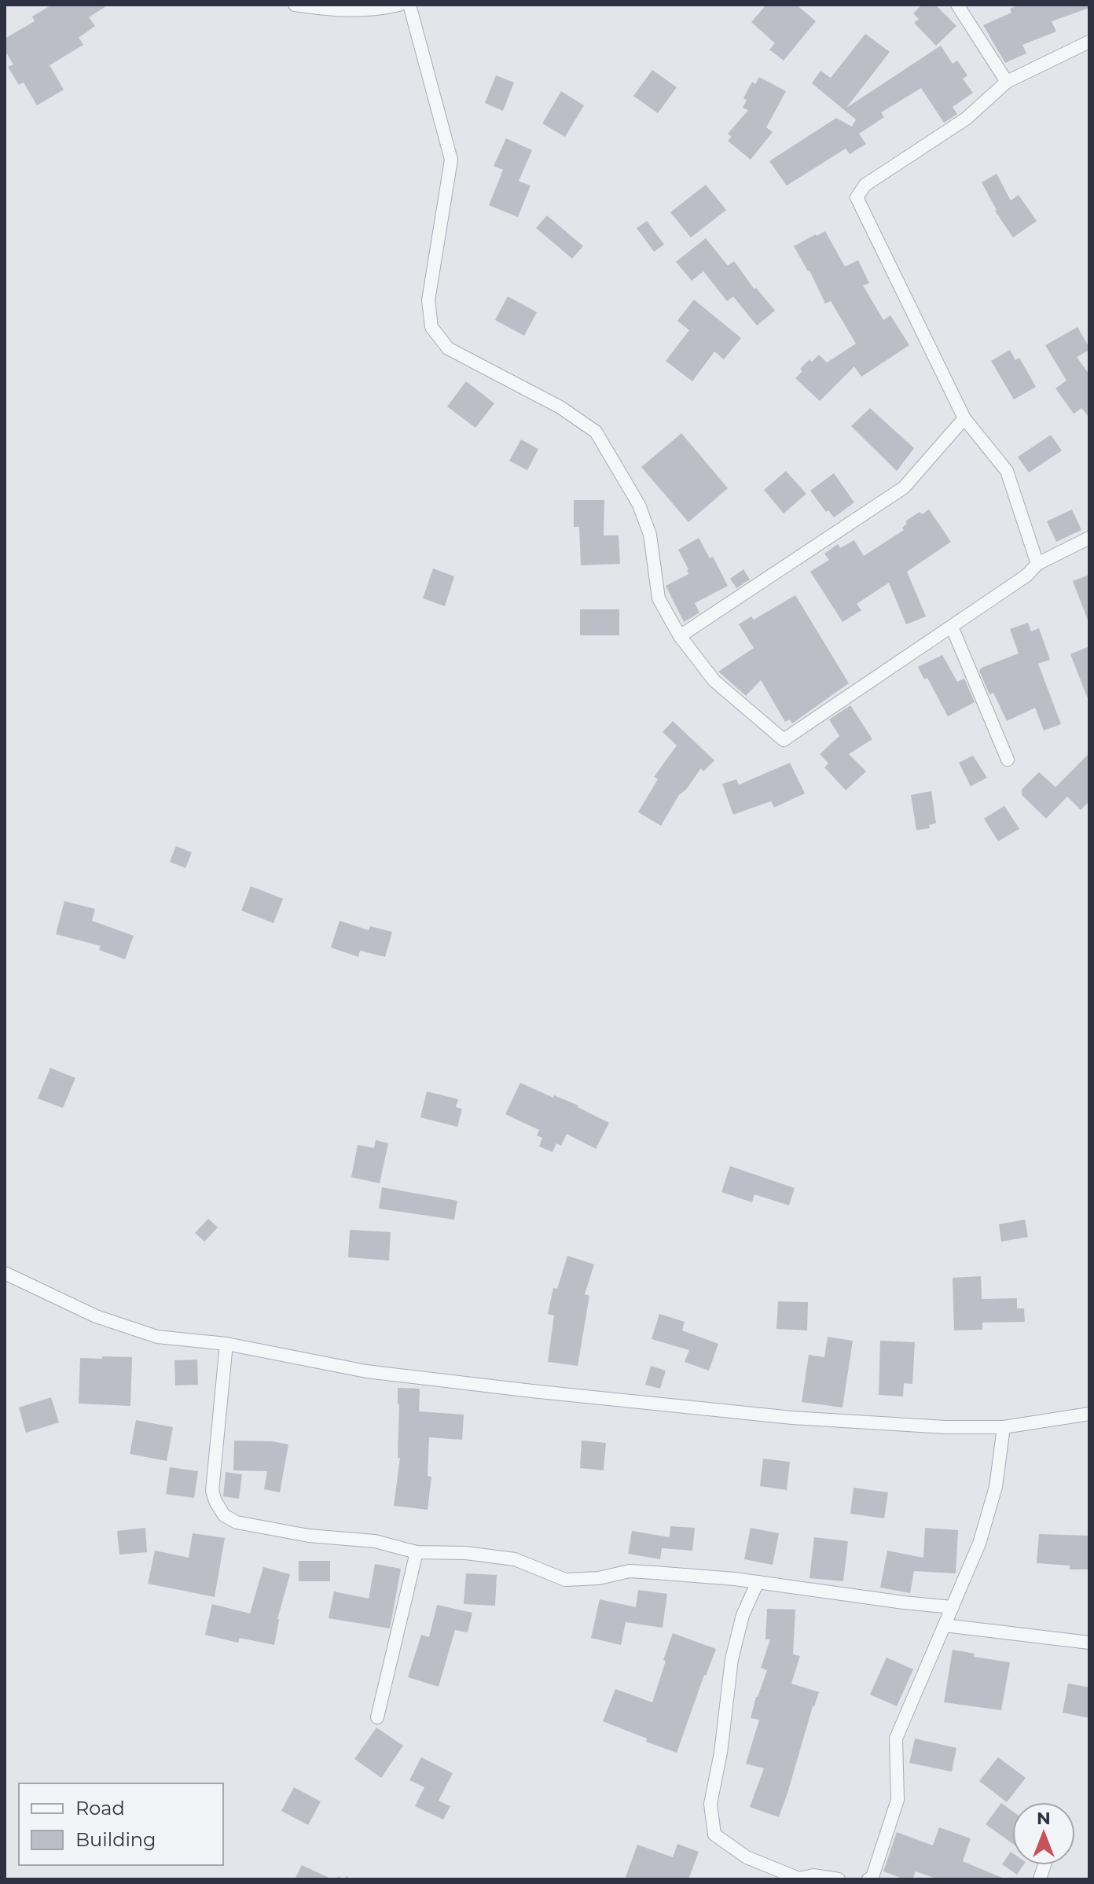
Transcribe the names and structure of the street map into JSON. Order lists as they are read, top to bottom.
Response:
{
  "legend": ["Road", "Building"],
  "north": "top"
}
